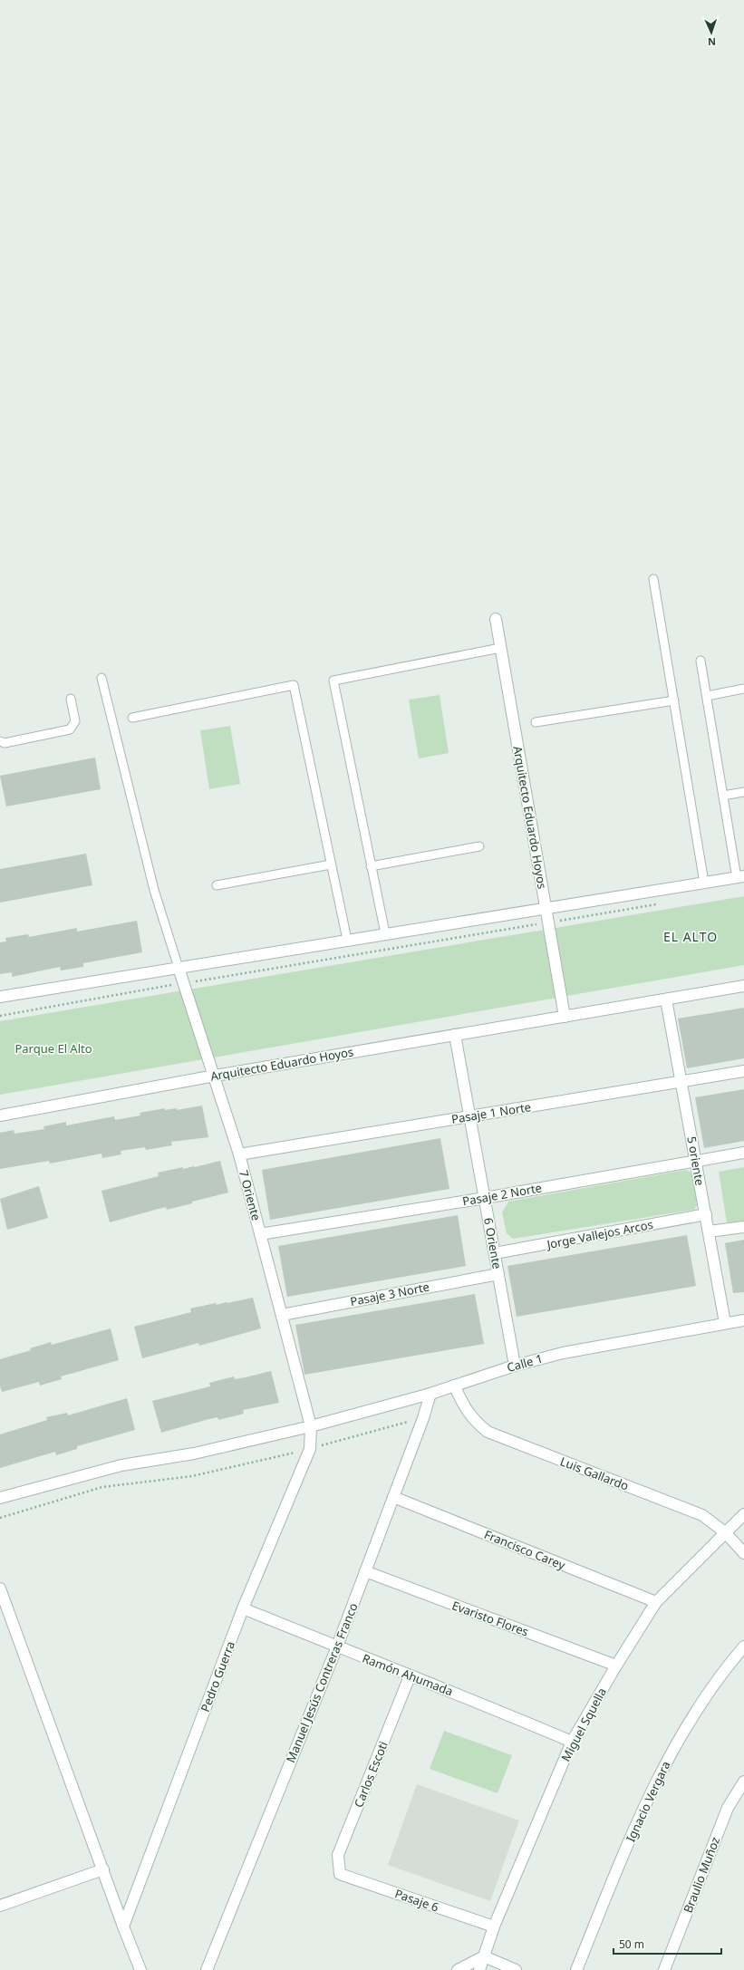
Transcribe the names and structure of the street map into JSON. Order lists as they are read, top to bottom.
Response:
{
  "streets": {
    "street": [
      "Arquitecto Eduardo Hoyos",
      "Pasaje 1 Norte",
      "5 oriente",
      "Pasaje 2 Norte",
      "7 Oriente",
      "Jorge Vallejos Arcos",
      "6 Oriente",
      "Pasaje 3 Norte",
      "Calle 1",
      "Luis Gallardo",
      "Francisco Carey",
      "Evaristo Flores",
      "Ramón Ahumada",
      "Pedro Guerra",
      "Manuel Jesús Contreras Franco",
      "Miguel Squella",
      "Carlos Escoti",
      "Ignacio Vergara",
      "Braulio Muñoz",
      "Pasaje 6"
    ]
  },
  "crossings": [
    ["Arquitecto Eduardo Hoyos", "5 oriente"],
    ["Arquitecto Eduardo Hoyos", "7 Oriente"],
    ["Arquitecto Eduardo Hoyos", "6 Oriente"],
    ["Pasaje 1 Norte", "5 oriente"],
    ["Pasaje 1 Norte", "7 Oriente"],
    ["Pasaje 1 Norte", "6 Oriente"],
    ["5 oriente", "Pasaje 2 Norte"],
    ["5 oriente", "Jorge Vallejos Arcos"],
    ["5 oriente", "Calle 1"],
    ["Pasaje 2 Norte", "7 Oriente"],
    ["Pasaje 2 Norte", "6 Oriente"],
    ["7 Oriente", "Pasaje 3 Norte"],
    ["7 Oriente", "Calle 1"],
    ["7 Oriente", "Pedro Guerra"],
    ["Jorge Vallejos Arcos", "6 Oriente"],
    ["6 Oriente", "Pasaje 3 Norte"],
    ["6 Oriente", "Calle 1"],
    ["Calle 1", "Luis Gallardo"],
    ["Calle 1", "Pedro Guerra"],
    ["Calle 1", "Manuel Jesús Contreras Franco"],
    ["Luis Gallardo", "Miguel Squella"],
    ["Francisco Carey", "Manuel Jesús Contreras Franco"],
    ["Francisco Carey", "Miguel Squella"],
    ["Evaristo Flores", "Manuel Jesús Contreras Franco"],
    ["Evaristo Flores", "Miguel Squella"],
    ["Ramón Ahumada", "Pedro Guerra"],
    ["Ramón Ahumada", "Manuel Jesús Contreras Franco"],
    ["Ramón Ahumada", "Miguel Squella"],
    ["Ramón Ahumada", "Carlos Escoti"],
    ["Miguel Squella", "Pasaje 6"],
    ["Carlos Escoti", "Pasaje 6"]
  ],
  "districts": ["EL ALTO"],
  "parks": ["Parque El Alto"],
  "scale_bar": "50 m",
  "north": "bottom"
}
